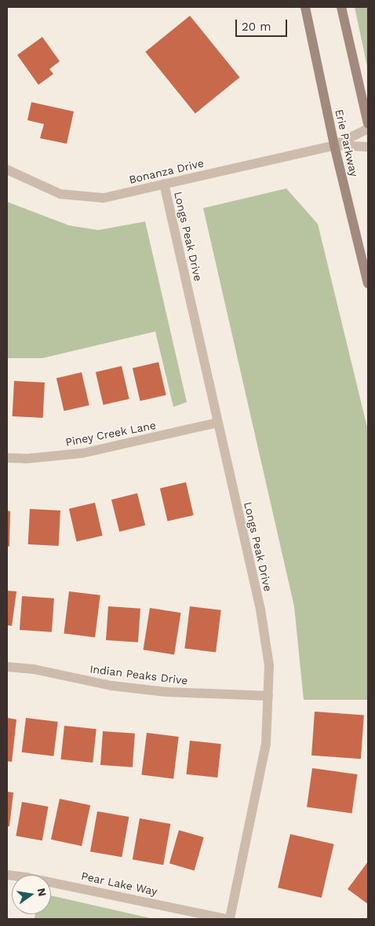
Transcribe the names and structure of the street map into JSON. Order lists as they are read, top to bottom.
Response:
{
  "streets": {
    "main road": ["Erie Parkway"],
    "street": [
      "Bonanza Drive",
      "Longs Peak Drive",
      "Piney Creek Lane",
      "Indian Peaks Drive",
      "Pear Lake Way"
    ]
  },
  "crossings": [
    ["Erie Parkway", "Bonanza Drive"],
    ["Bonanza Drive", "Longs Peak Drive"],
    ["Longs Peak Drive", "Piney Creek Lane"],
    ["Longs Peak Drive", "Indian Peaks Drive"]
  ],
  "scale_bar": "20 m",
  "north": "right"
}
